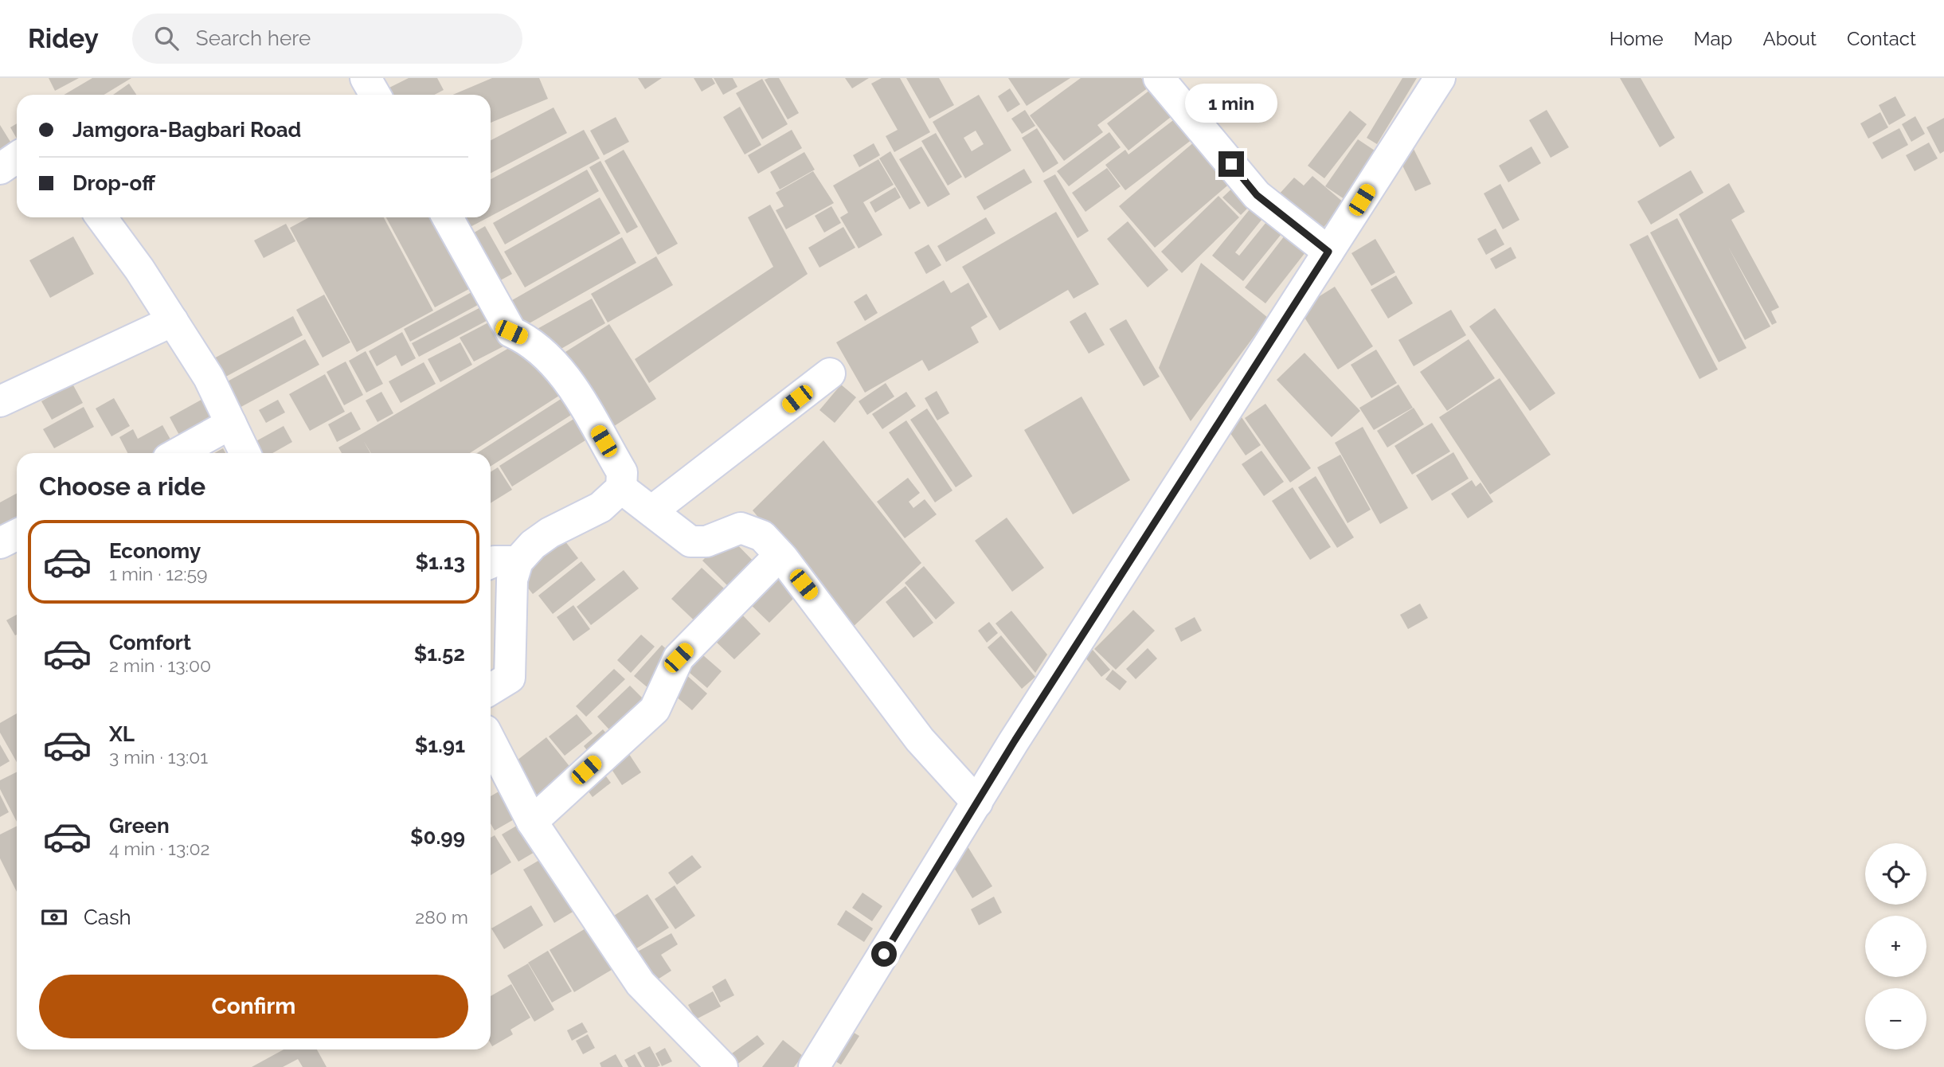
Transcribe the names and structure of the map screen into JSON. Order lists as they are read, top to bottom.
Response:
{
  "page": {
    "header": "Ridey",
    "search": "Search here",
    "nav": [
      "Home",
      "Map",
      "About",
      "Contact"
    ],
    "bubble": "1 min",
    "banner": ["Jamgora-Bagbari Road", "Drop-off"],
    "heading": "Choose a ride",
    "list": [
      {
        "name": "Economy",
        "note": "1 min · 12:59",
        "value": "$1.13"
      },
      {
        "name": "Comfort",
        "note": "2 min · 13:00",
        "value": "$1.52"
      },
      {
        "name": "XL",
        "note": "3 min · 13:01",
        "value": "$1.91"
      },
      {
        "name": "Green",
        "note": "4 min · 13:02",
        "value": "$0.99"
      }
    ],
    "map_buttons": ["+", "−"],
    "pay": ["Cash", "280 m"],
    "buttons": "Confirm"
  }
}
